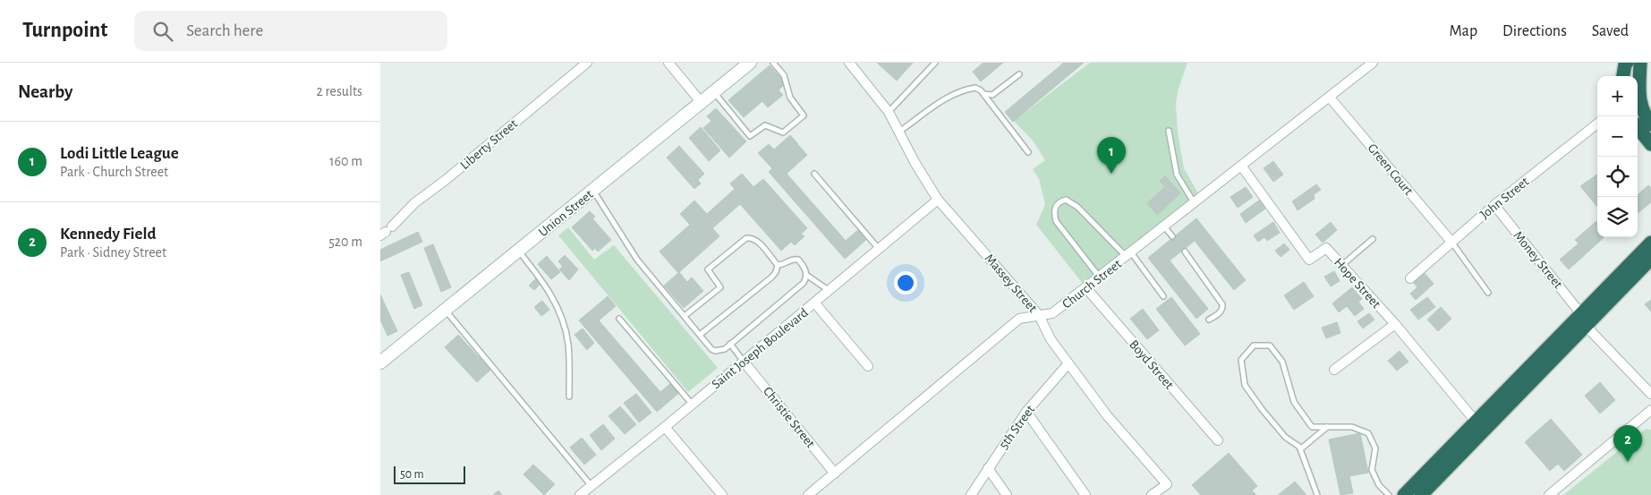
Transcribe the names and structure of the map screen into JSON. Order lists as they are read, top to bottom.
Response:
{
  "streets": {
    "street": [
      "Liberty Street",
      "Green Court",
      "John Street",
      "Union Street",
      "Money Street",
      "Massey Street",
      "Hope Street",
      "Church Street",
      "Saint Joseph Boulevard",
      "Boyd Street",
      "Christie Street",
      "5th Street"
    ]
  },
  "crossings": [
    ["Green Court", "John Street"],
    ["Green Court", "Church Street"],
    ["John Street", "Money Street"],
    ["Massey Street", "Church Street"],
    ["Massey Street", "Saint Joseph Boulevard"],
    ["Massey Street", "5th Street"],
    ["Hope Street", "Church Street"],
    ["Church Street", "Boyd Street"],
    ["Church Street", "Christie Street"],
    ["Saint Joseph Boulevard", "Christie Street"]
  ],
  "scale_bar": "50 m",
  "page": {
    "header": "Turnpoint",
    "search": "Search here",
    "nav": ["Map", "Directions", "Saved"],
    "heading": ["Nearby", "2 results"],
    "map_buttons": ["+", "−"],
    "list": [
      {
        "mark": "1",
        "name": "Lodi Little League",
        "note": "Park · Church Street",
        "value": "160 m"
      },
      {
        "mark": "2",
        "name": "Kennedy Field",
        "note": "Park · Sidney Street",
        "value": "520 m"
      }
    ],
    "pins": ["1", "2"],
    "scale": "50 m"
  }
}
